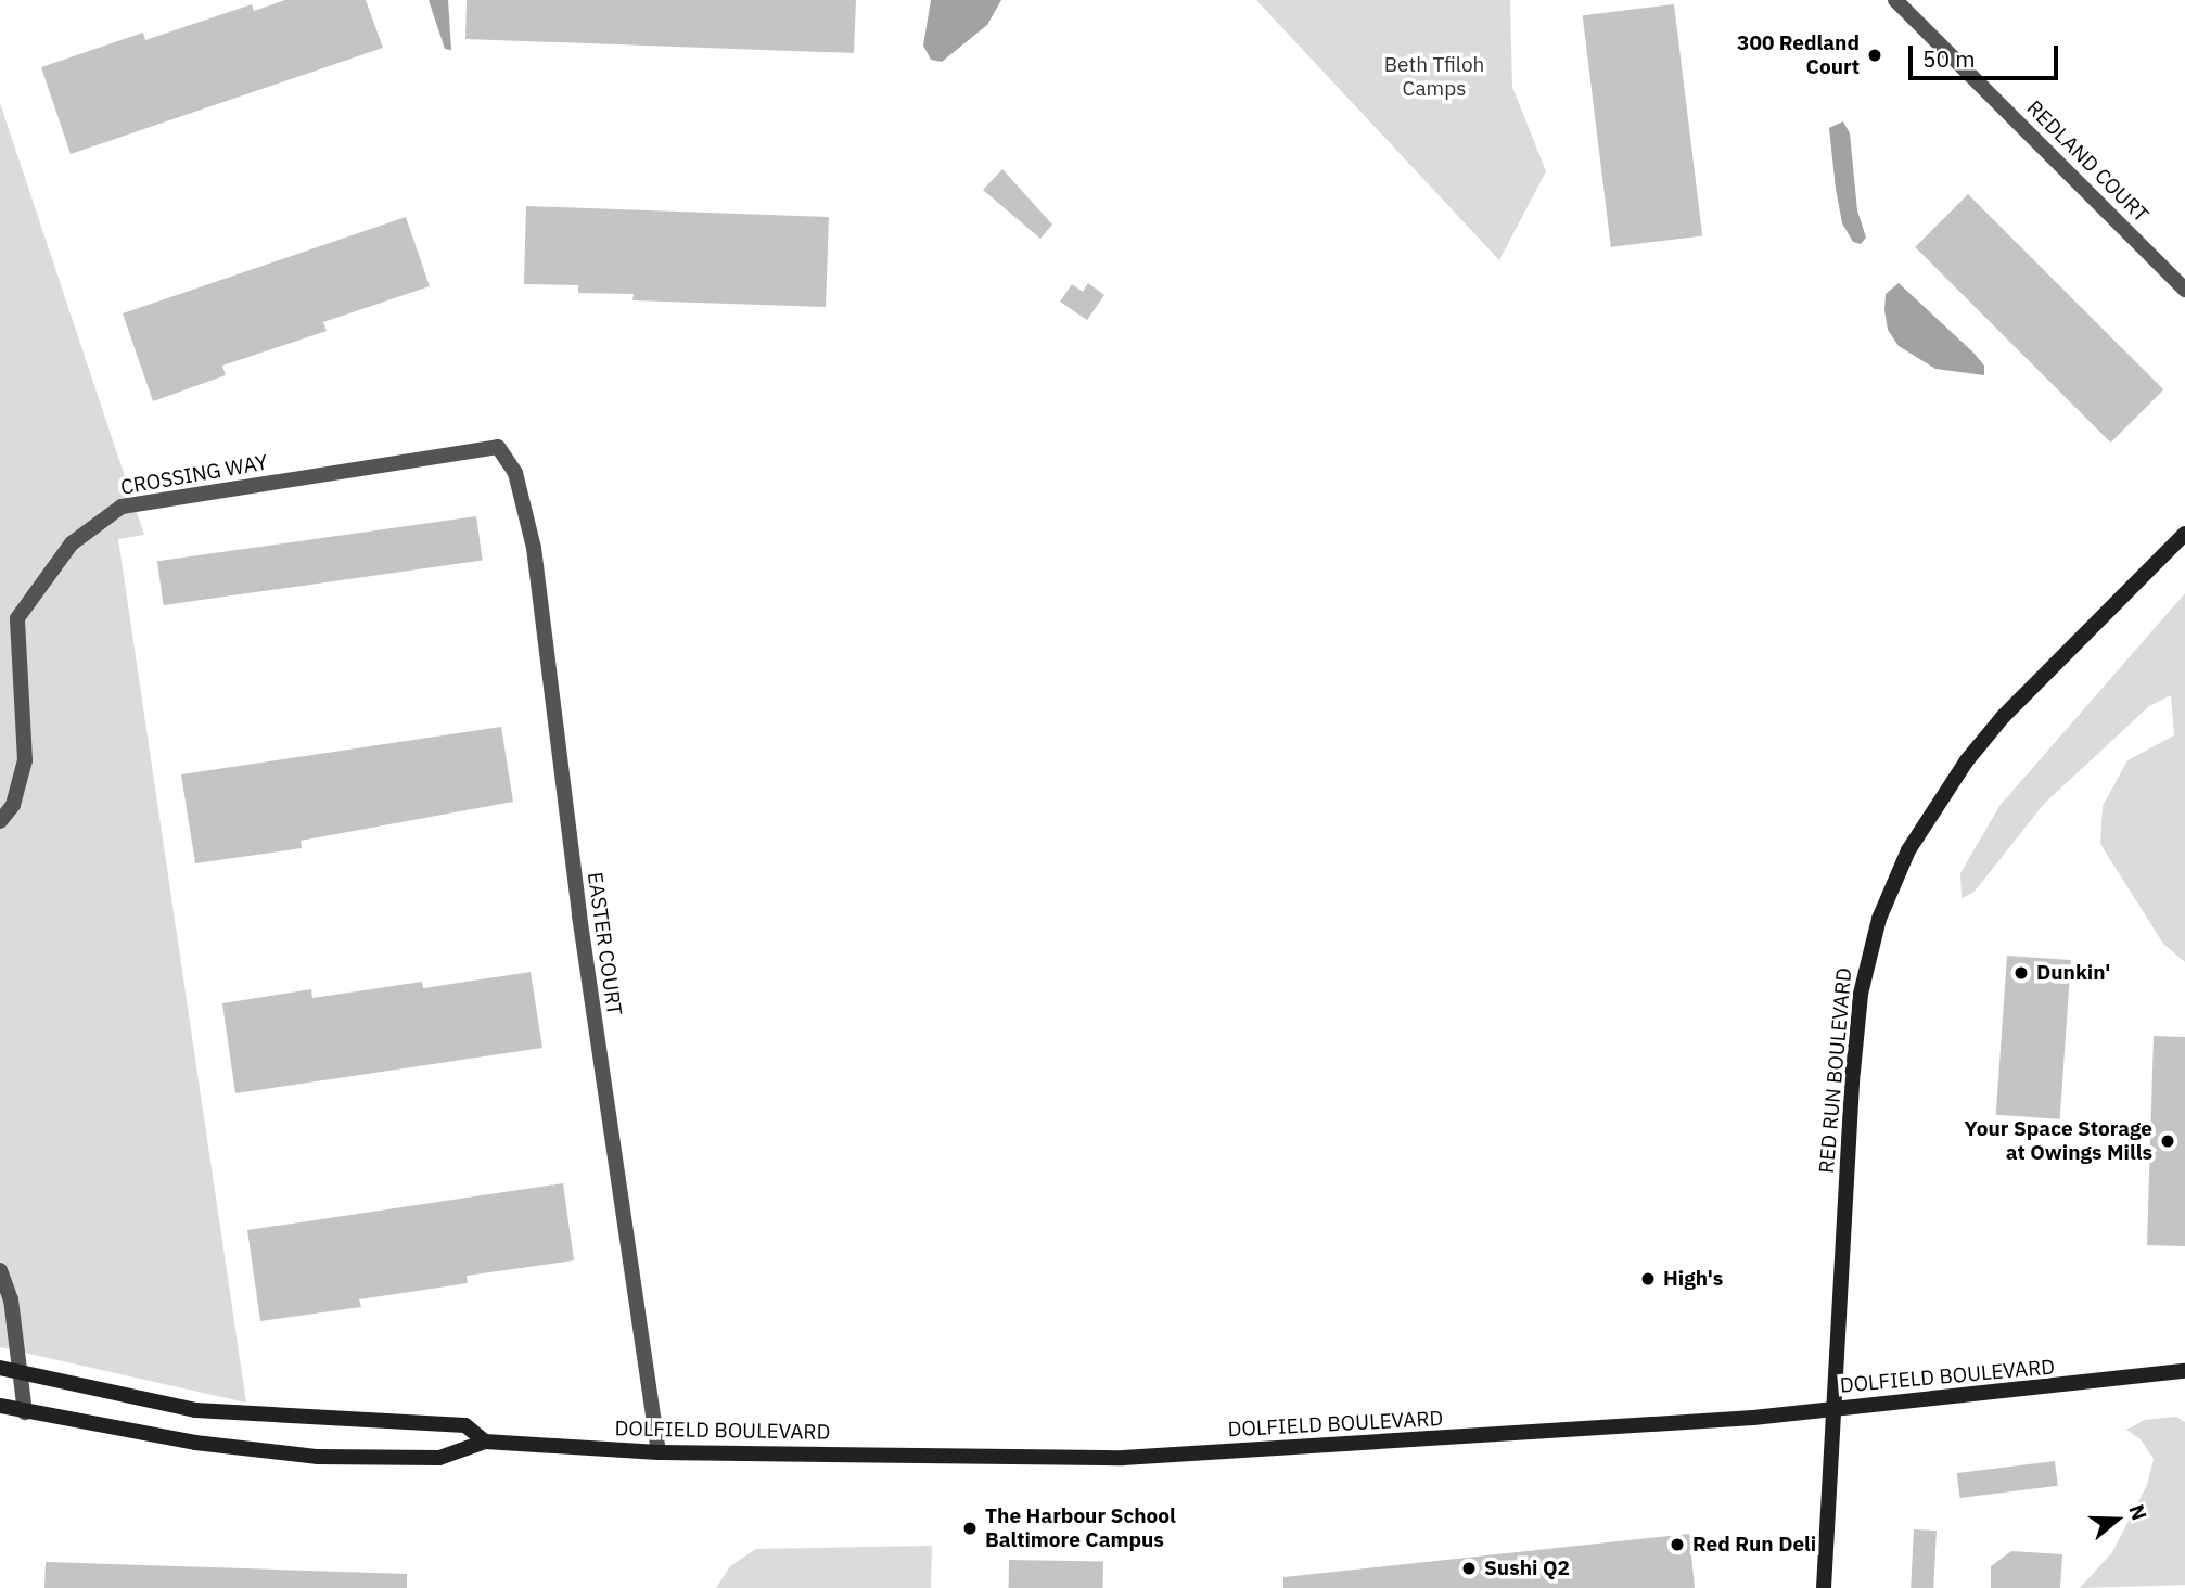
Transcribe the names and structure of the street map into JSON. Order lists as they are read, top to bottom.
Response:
{
  "streets": {
    "main road": ["RED RUN BOULEVARD", "DOLFIELD BOULEVARD"],
    "street": ["REDLAND COURT", "CROSSING WAY", "EASTER COURT"]
  },
  "crossings": [
    ["CROSSING WAY", "EASTER COURT"],
    ["EASTER COURT", "DOLFIELD BOULEVARD"],
    ["RED RUN BOULEVARD", "DOLFIELD BOULEVARD"]
  ],
  "parks": ["Beth Tfiloh Camps"],
  "places": [
    "300 Redland Court",
    "Dunkin'",
    "Your Space Storage at Owings Mills",
    "High's",
    "The Harbour School Baltimore Campus",
    "Red Run Deli",
    "Sushi Q2"
  ],
  "scale_bar": "50 m",
  "north": "right"
}
